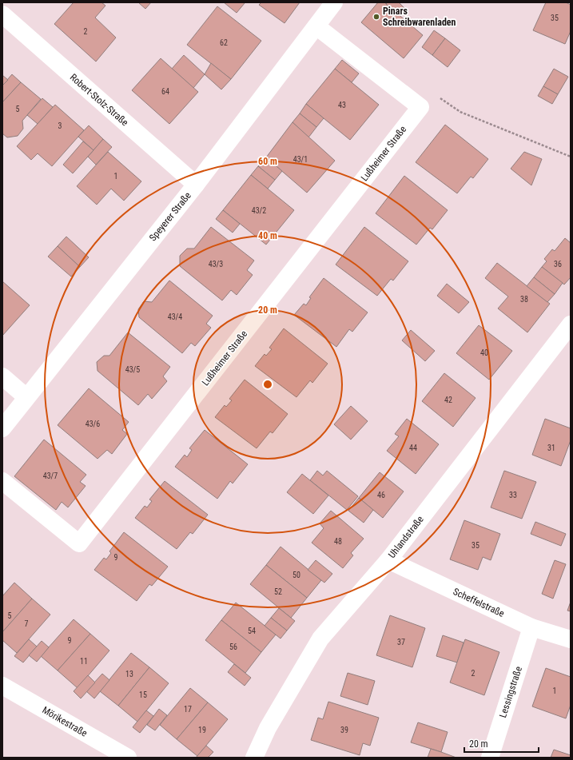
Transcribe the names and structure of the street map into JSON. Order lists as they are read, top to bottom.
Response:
{
  "streets": {
    "street": [
      "Robert-Stolz-Straße",
      "Lußheimer Straße",
      "Speyerer Straße",
      "Uhlandstraße",
      "Scheffelstraße",
      "Lessingstraße",
      "Mörikestraße"
    ]
  },
  "crossings": [
    ["Robert-Stolz-Straße", "Speyerer Straße"],
    ["Lußheimer Straße", "Speyerer Straße"],
    ["Uhlandstraße", "Scheffelstraße"],
    ["Scheffelstraße", "Lessingstraße"]
  ],
  "places": ["Pinars Schreibwarenladen"],
  "house_numbers": [
    "35",
    "2",
    "62",
    "64",
    "43",
    "5",
    "3",
    "43/1",
    "1",
    "43/2",
    "43/3",
    "36",
    "38",
    "43/4",
    "40",
    "43/5",
    "42",
    "43/6",
    "44",
    "31",
    "43/7",
    "46",
    "33",
    "48",
    "35",
    "9",
    "50",
    "52",
    "5",
    "7",
    "54",
    "9",
    "37",
    "56",
    "11",
    "2",
    "13",
    "1",
    "15",
    "17",
    "19",
    "39"
  ],
  "scale_bar": "20 m",
  "rings": ["60 m", "40 m", "20 m"]
}
